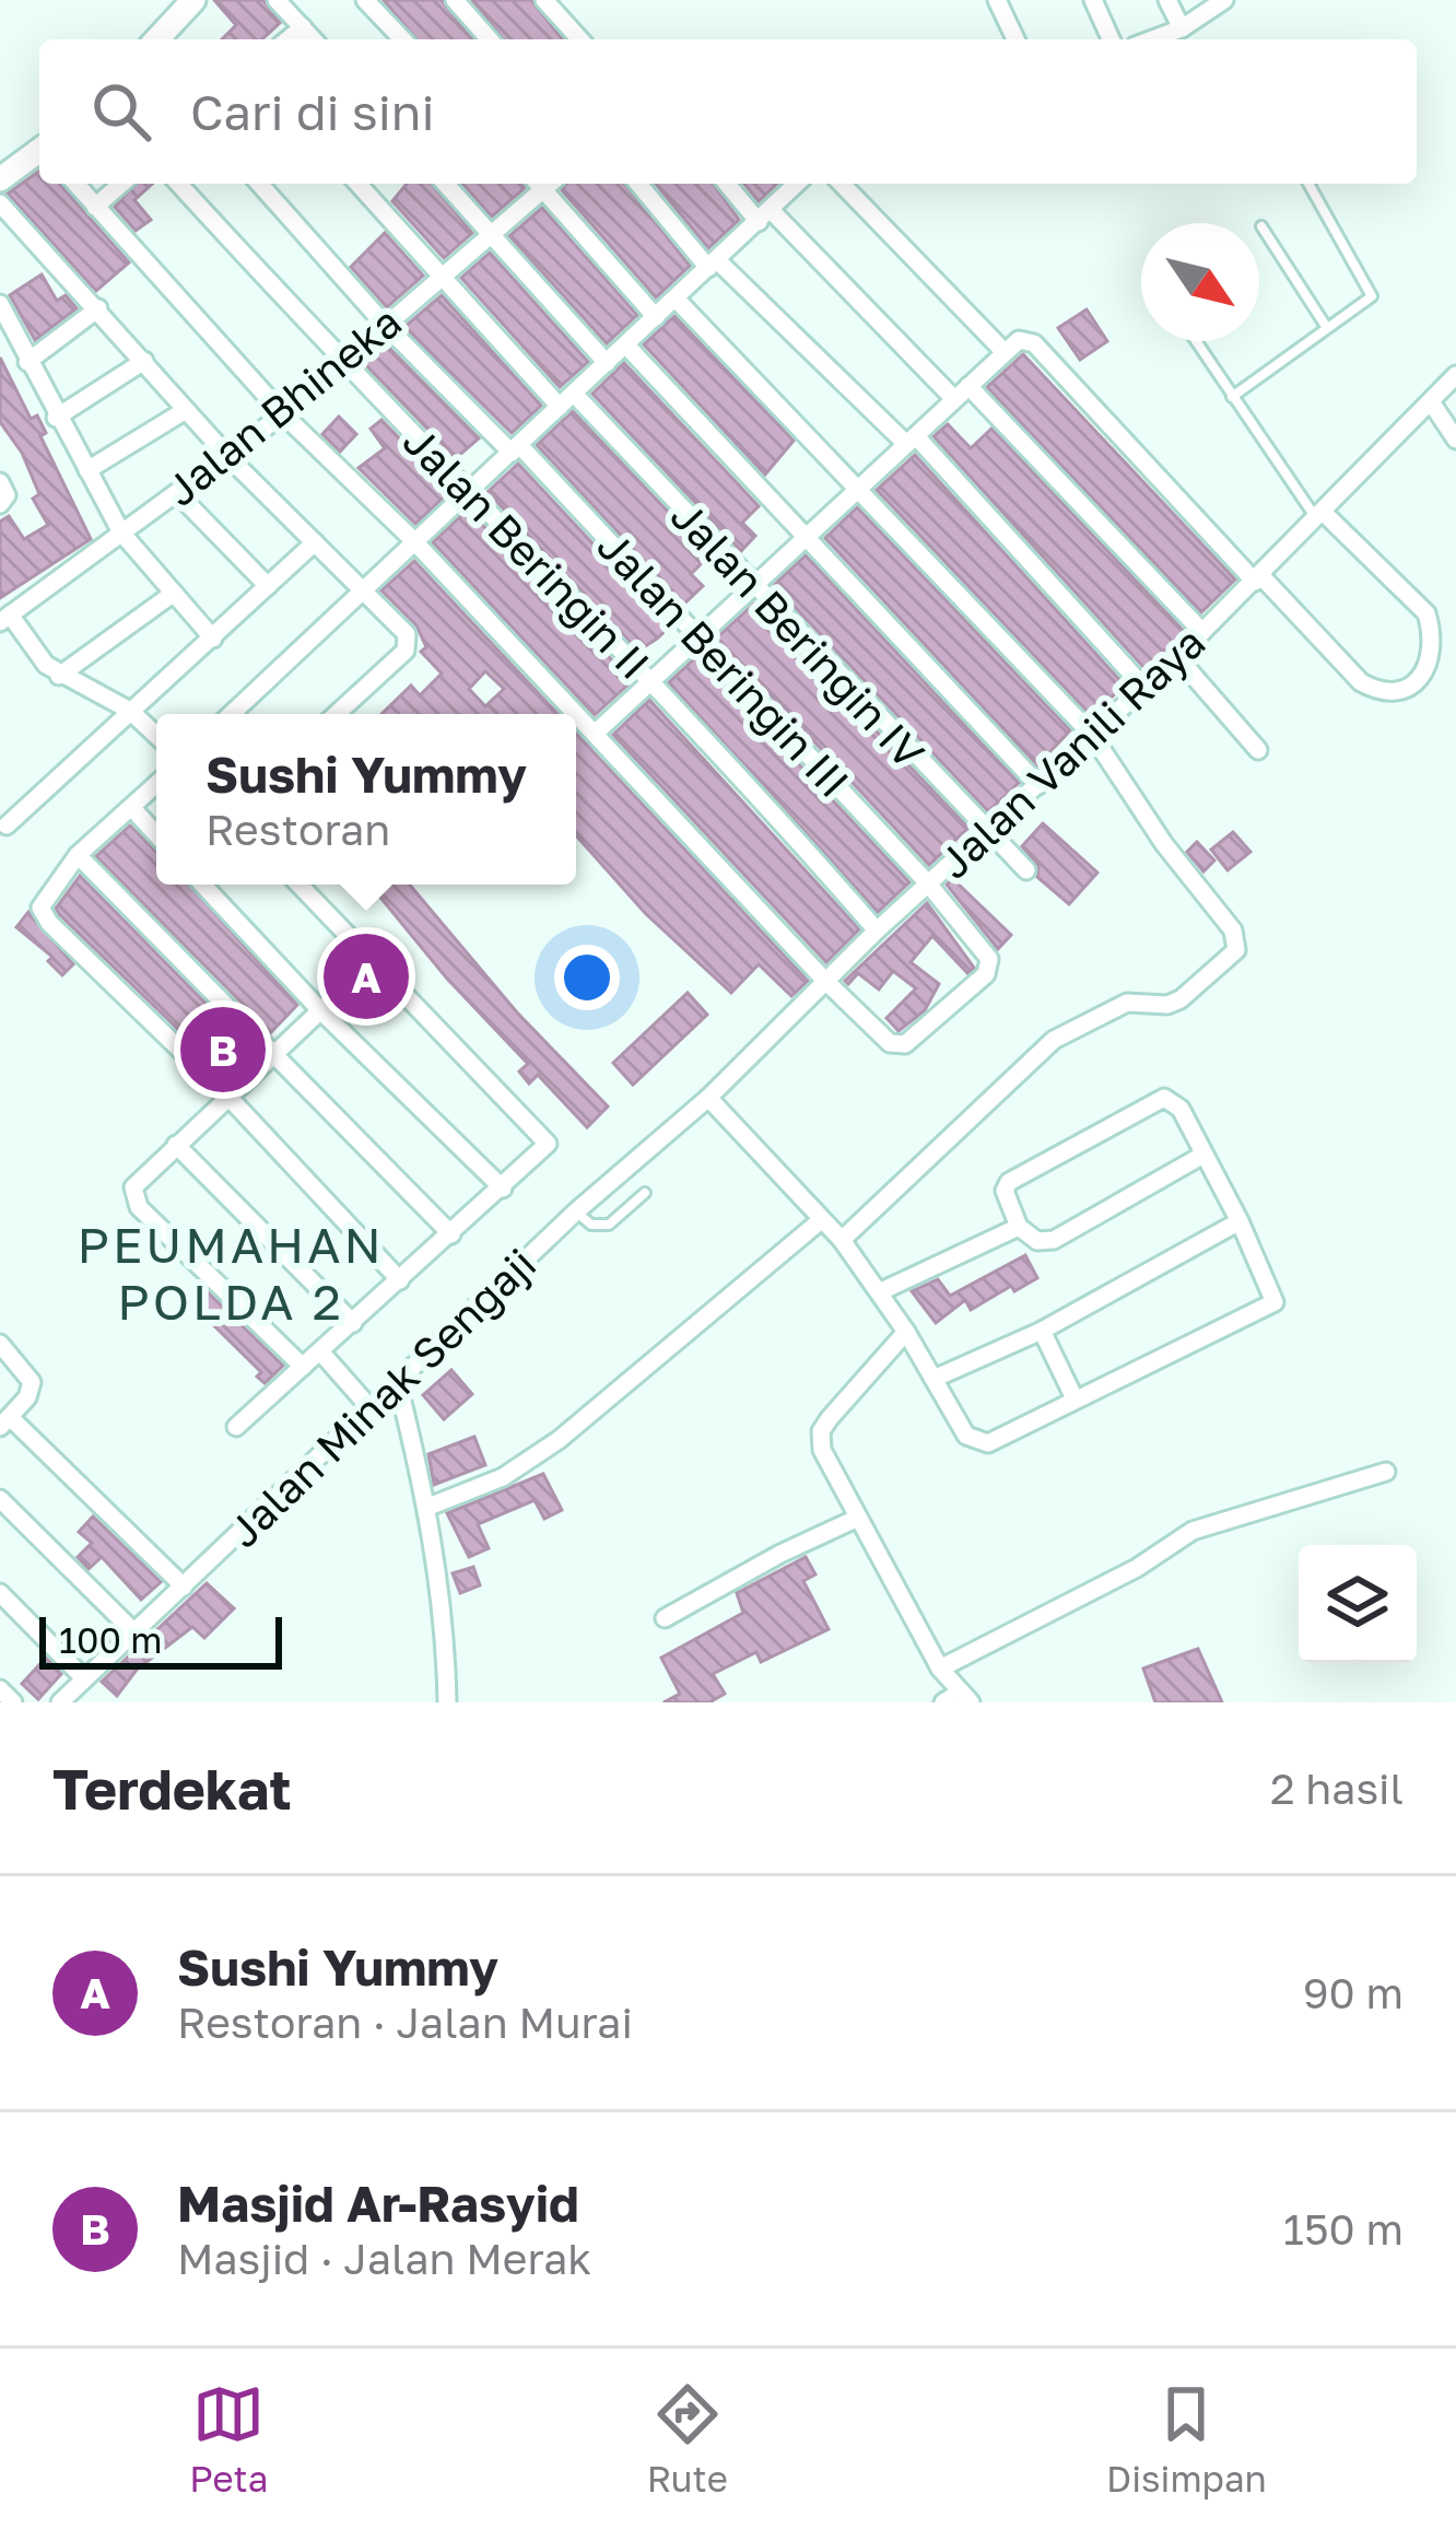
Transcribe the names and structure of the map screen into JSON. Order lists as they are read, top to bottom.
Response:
{
  "streets": {
    "street": [
      "Jalan Bhineka",
      "Jalan Beringin II",
      "Jalan Beringin IV",
      "Jalan Beringin III",
      "Jalan Vanili Raya",
      "Jalan Minak Sengaji"
    ]
  },
  "crossings": [
    ["Jalan Bhineka", "Jalan Beringin II"],
    ["Jalan Bhineka", "Jalan Beringin IV"],
    ["Jalan Bhineka", "Jalan Beringin III"],
    ["Jalan Beringin II", "Jalan Vanili Raya"],
    ["Jalan Beringin IV", "Jalan Vanili Raya"],
    ["Jalan Beringin III", "Jalan Vanili Raya"],
    ["Jalan Vanili Raya", "Jalan Minak Sengaji"]
  ],
  "districts": ["PEUMAHAN POLDA 2"],
  "scale_bar": "100 m",
  "north": "bottom right",
  "page": {
    "search": "Cari di sini",
    "popup": ["Sushi Yummy", "Restoran"],
    "pins": ["A", "B"],
    "scale": "100 m",
    "heading": ["Terdekat", "2 hasil"],
    "list": [
      {
        "mark": "A",
        "name": "Sushi Yummy",
        "note": "Restoran · Jalan Murai",
        "value": "90 m"
      },
      {
        "mark": "B",
        "name": "Masjid Ar-Rasyid",
        "note": "Masjid · Jalan Merak",
        "value": "150 m"
      }
    ],
    "nav": ["Peta", "Rute", "Disimpan"]
  }
}
